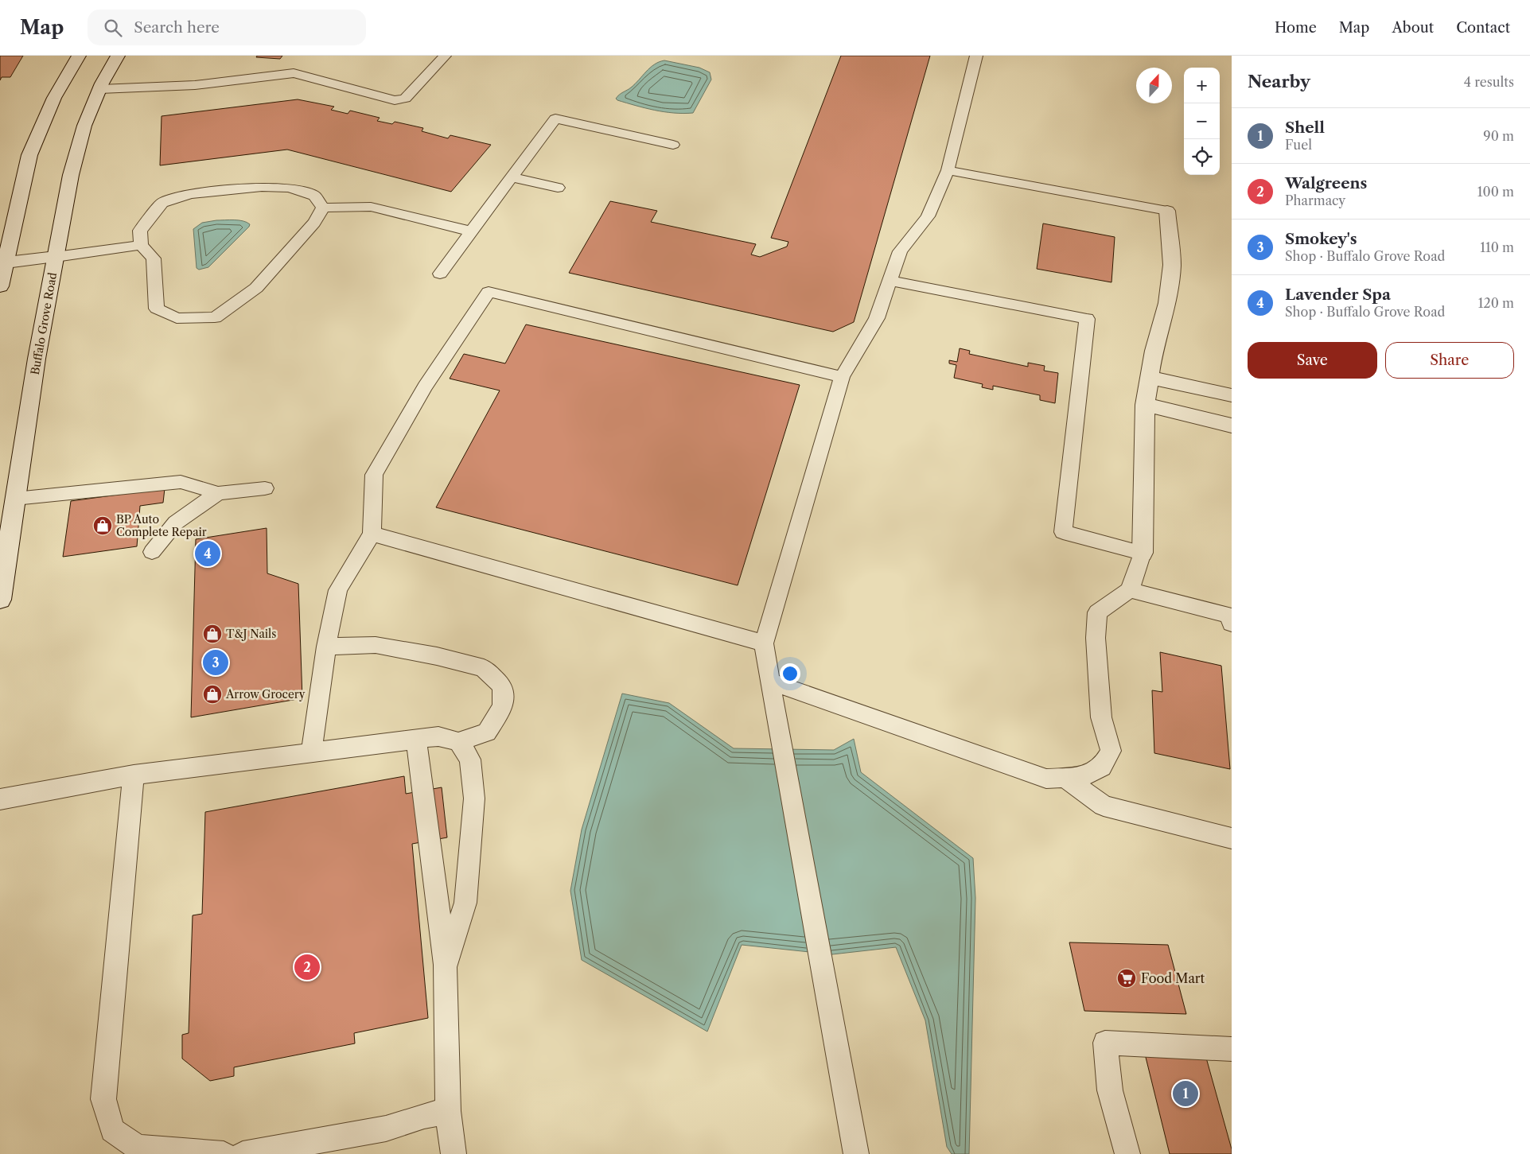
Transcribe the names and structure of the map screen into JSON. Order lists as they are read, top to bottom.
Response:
{
  "streets": {
    "main road": ["Buffalo Grove Road"]
  },
  "places": {
    "shop": ["BP Auto Complete Repair", "T&J Nails", "Arrow Grocery"],
    "supermarket": ["Food Mart"]
  },
  "north": "top",
  "page": {
    "header": "Map",
    "search": "Search here",
    "nav": [
      "Home",
      "Map",
      "About",
      "Contact"
    ],
    "heading": ["Nearby", "4 results"],
    "map_buttons": ["+", "−"],
    "list": [
      {
        "mark": "1",
        "name": "Shell",
        "note": "Fuel",
        "value": "90 m"
      },
      {
        "mark": "2",
        "name": "Walgreens",
        "note": "Pharmacy",
        "value": "100 m"
      },
      {
        "mark": "3",
        "name": "Smokey's",
        "note": "Shop · Buffalo Grove Road",
        "value": "110 m"
      },
      {
        "mark": "4",
        "name": "Lavender Spa",
        "note": "Shop · Buffalo Grove Road",
        "value": "120 m"
      }
    ],
    "buttons": ["Save", "Share"],
    "pins": [
      "4",
      "3",
      "2",
      "1"
    ]
  }
}
